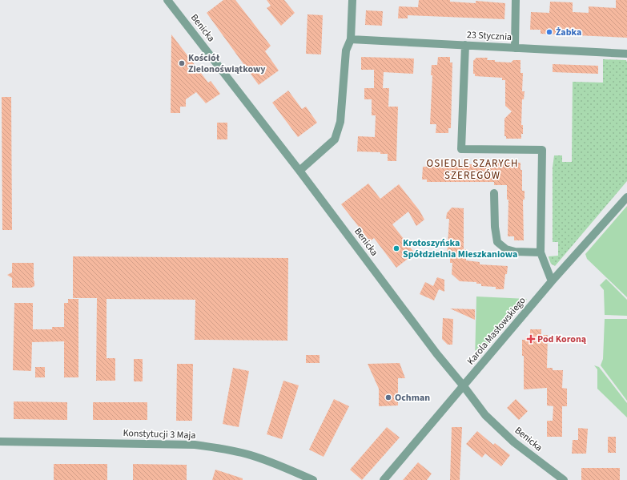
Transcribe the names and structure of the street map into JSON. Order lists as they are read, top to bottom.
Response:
{
  "streets": {
    "street": [
      "Benicka",
      "23 Stycznia",
      "Karola Masłowskiego",
      "Konstytucji 3 Maja"
    ]
  },
  "crossings": [
    ["Benicka", "Karola Masłowskiego"]
  ],
  "districts": ["OSIEDLE SZARYCH SZEREGÓW"],
  "places": {
    "other": [
      "Żabka",
      "Kościół Zielonoświątkowy",
      "Krotoszyńska Spółdzielnia Mieszkaniowa",
      "Ochman"
    ],
    "health": ["Pod Koroną"]
  }
}
